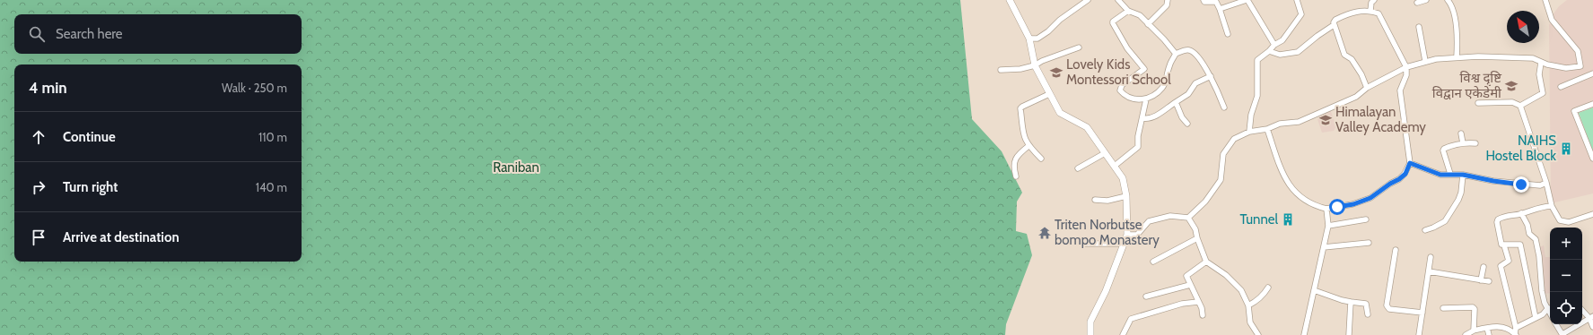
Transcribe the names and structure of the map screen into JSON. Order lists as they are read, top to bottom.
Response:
{
  "parks": ["Raniban"],
  "places": {
    "school or university": ["Lovely Kids Montessori School", "विश्व दृष्टि विद्वान एकेडेमी", "Himalayan Valley Academy"],
    "building": ["NAIHS Hostel Block", "Tunnel"],
    "temple": ["Triten Norbutse bompo Monastery"]
  },
  "north": "top left",
  "page": {
    "search": "Search here",
    "heading": ["4 min", "Walk · 250 m"],
    "list": [
      ["Continue", "110 m"],
      ["Turn right", "140 m"],
      "Arrive at destination"
    ],
    "map_buttons": ["+", "−"]
  }
}
